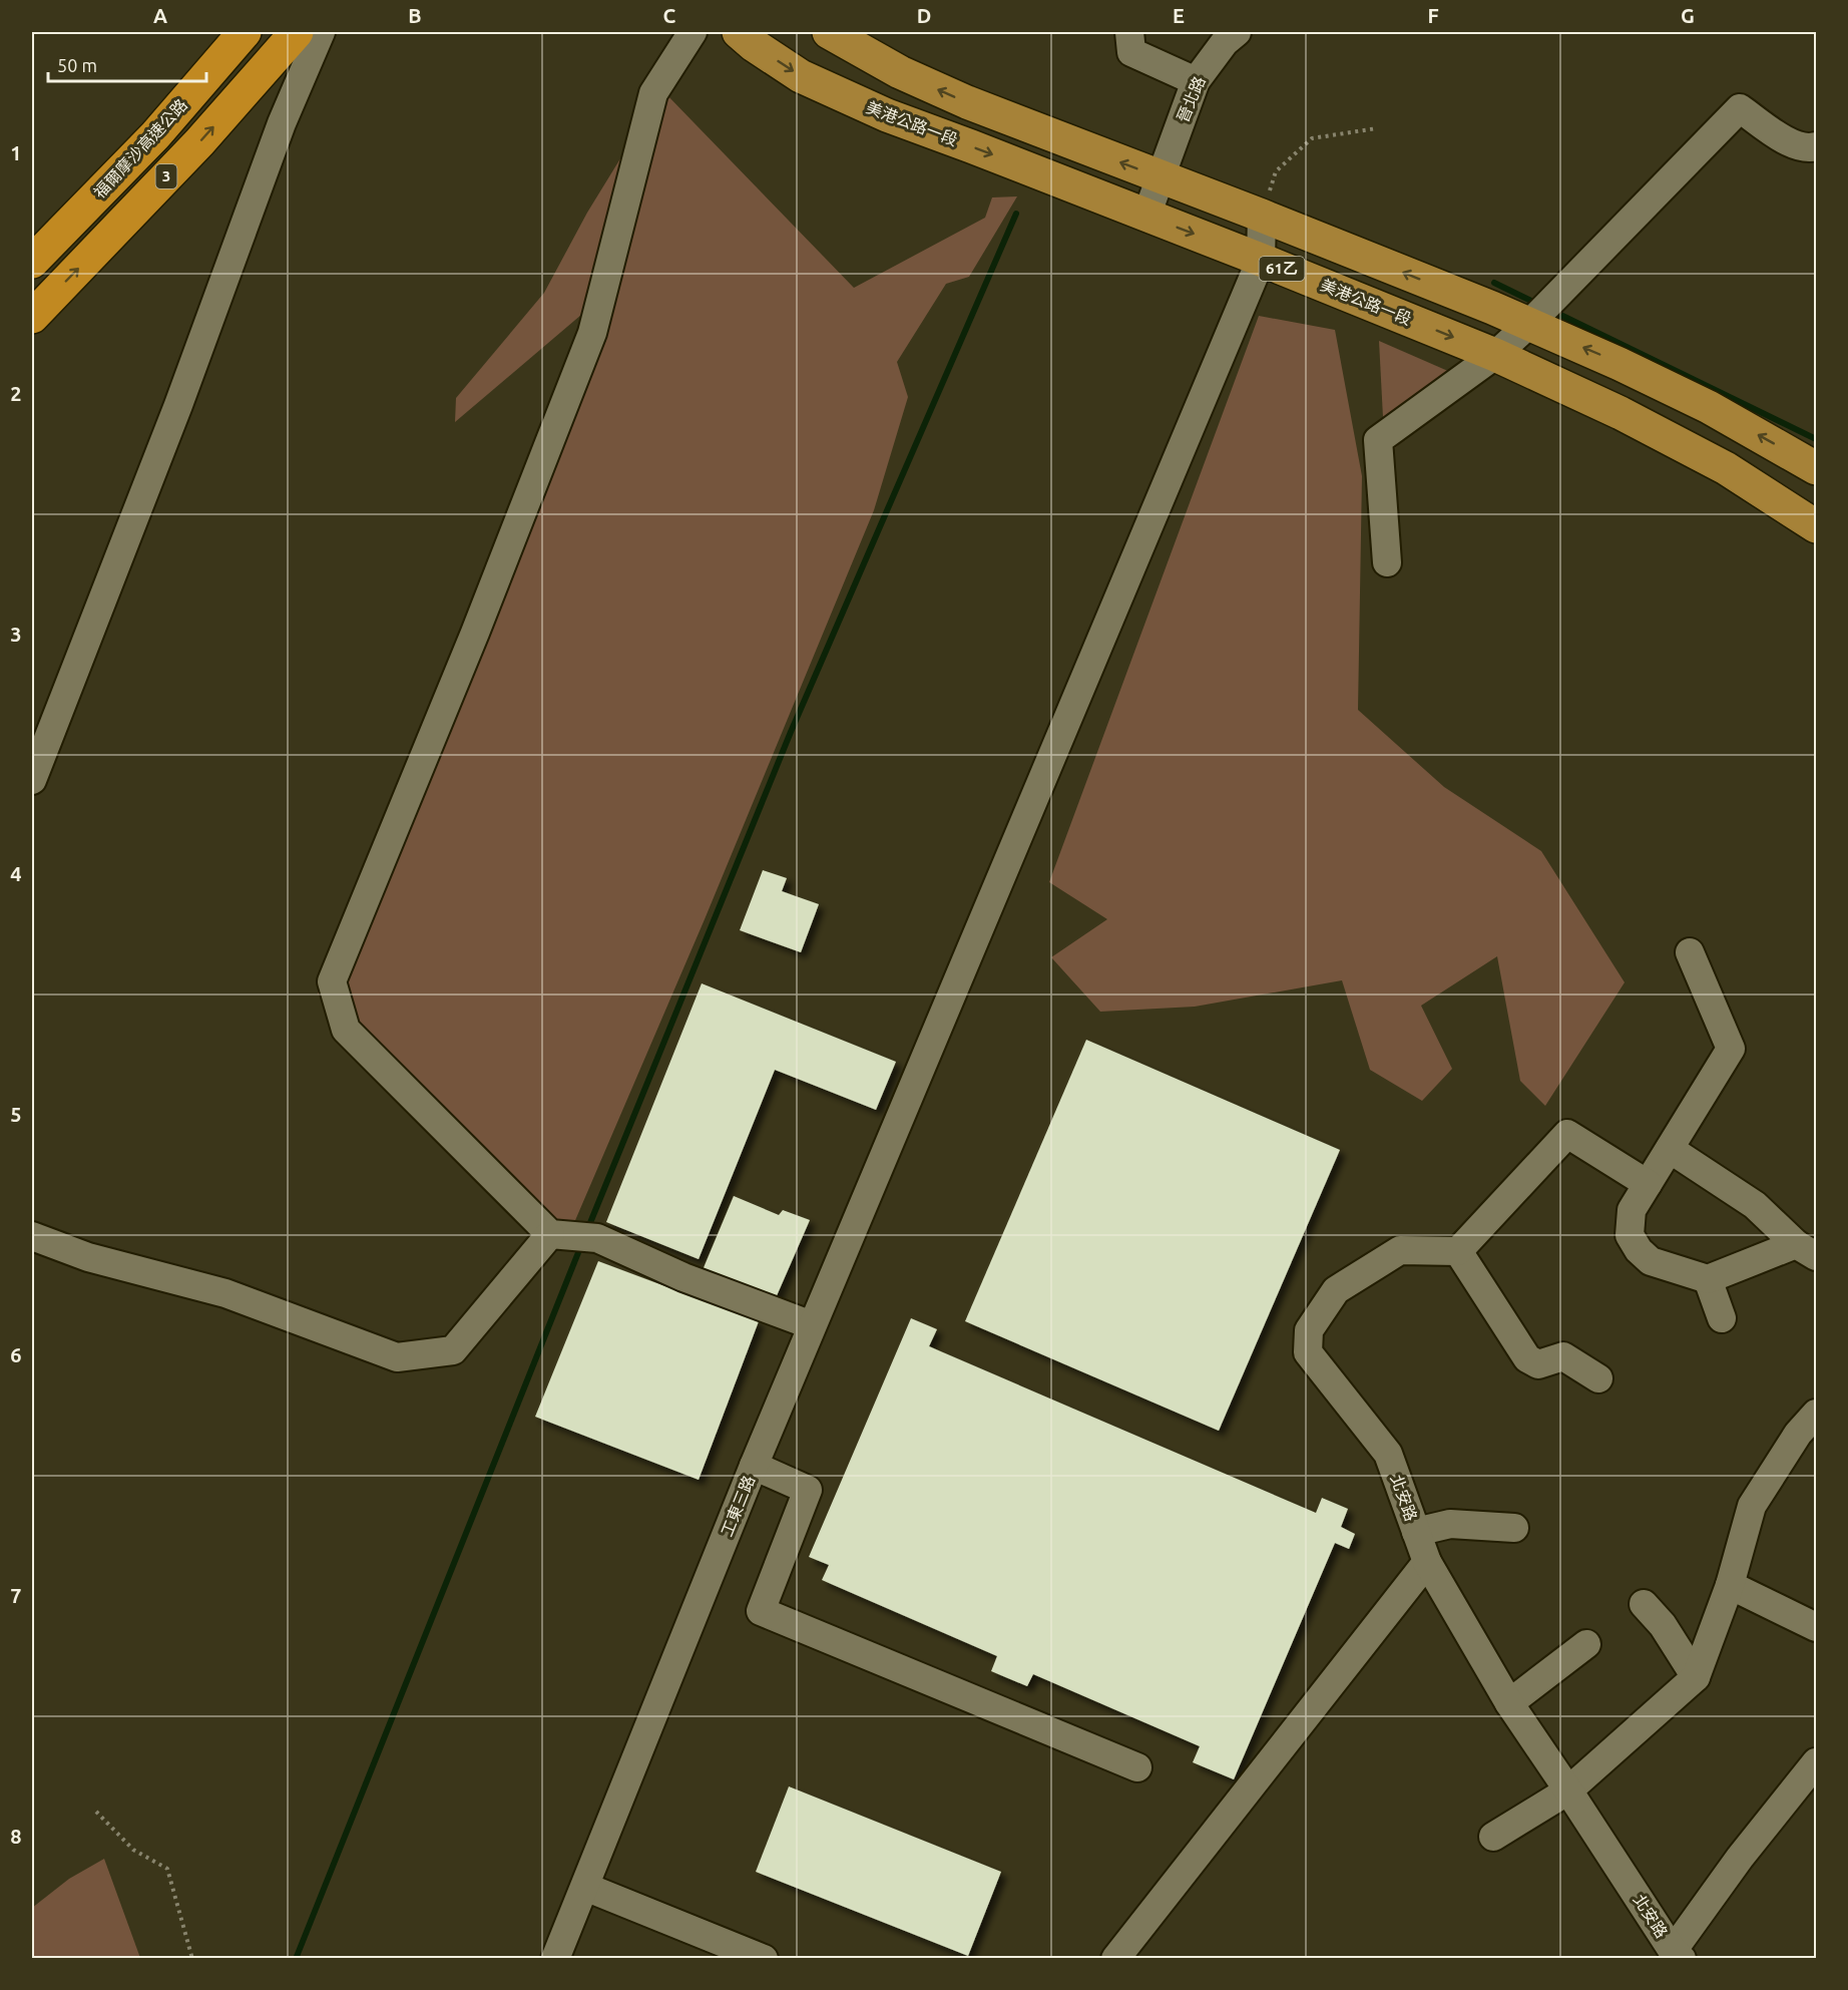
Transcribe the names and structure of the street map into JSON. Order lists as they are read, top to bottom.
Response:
{
  "streets": {
    "highway": ["福爾摩沙高速公路", "3"],
    "main road": ["美港公路一段", "61乙"],
    "street": ["晉北路", "北安路", "工東三路"]
  },
  "crossings": [
    ["晉北路", "美港公路一段"],
    ["晉北路", "61乙"],
    ["美港公路一段", "工東三路"]
  ],
  "scale_bar": "50 m",
  "grid": {
    "columns": [
      "A",
      "B",
      "C",
      "D",
      "E",
      "F",
      "G"
    ],
    "rows": [
      "1",
      "2",
      "3",
      "4",
      "5",
      "6",
      "7",
      "8"
    ]
  }
}
